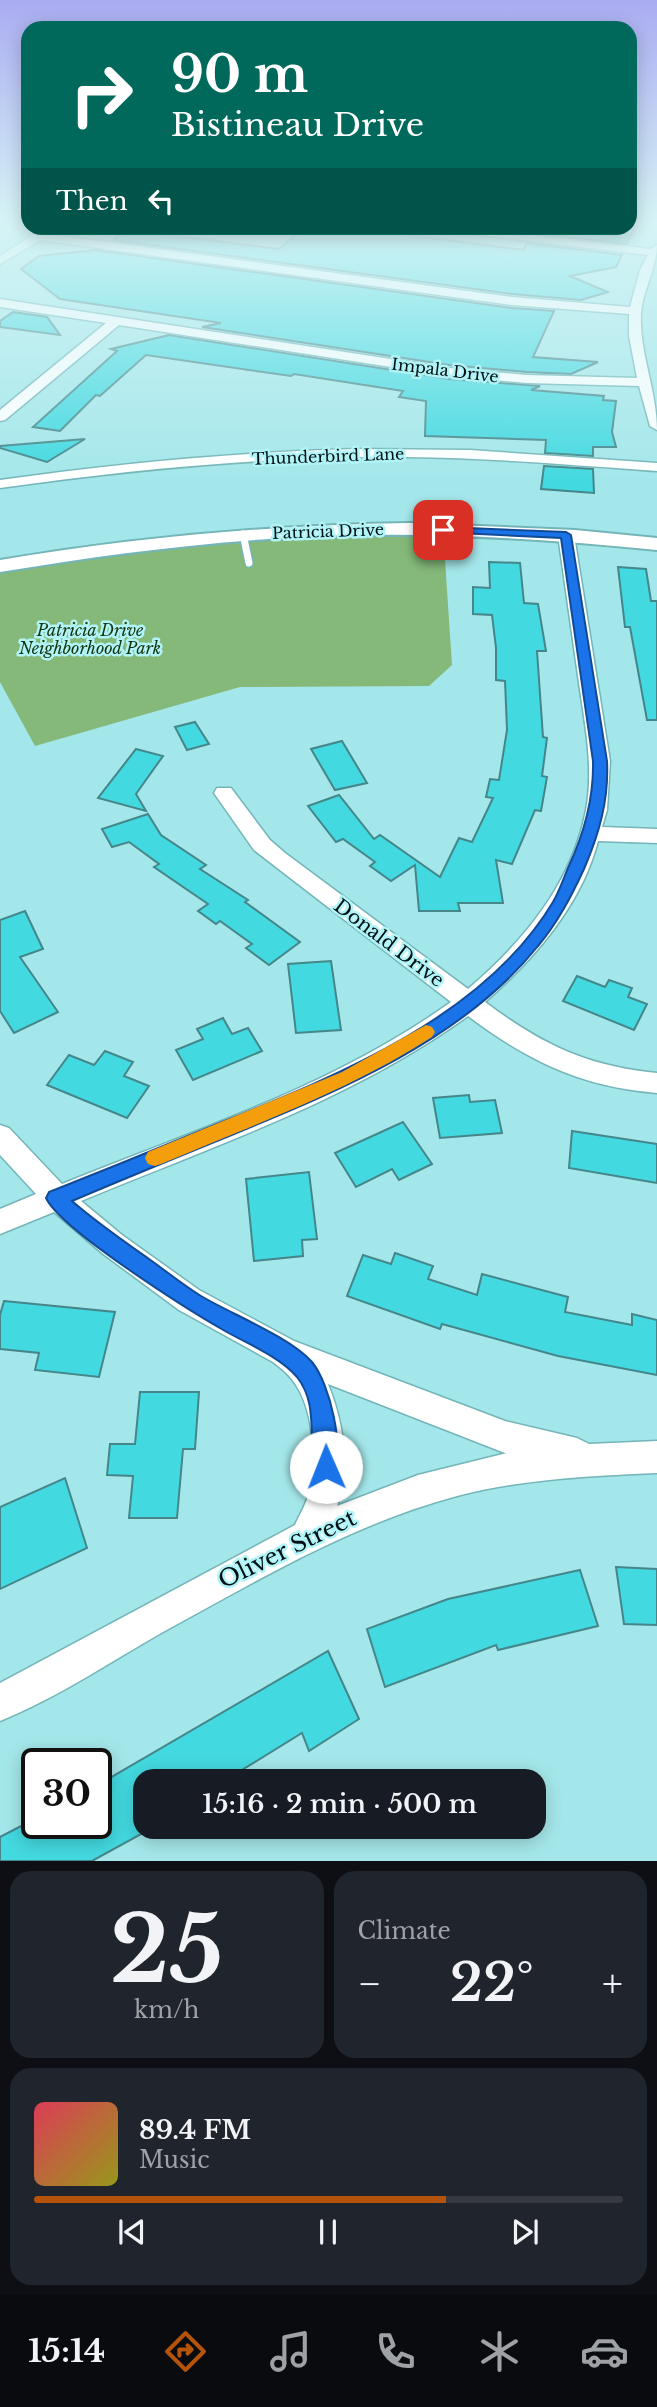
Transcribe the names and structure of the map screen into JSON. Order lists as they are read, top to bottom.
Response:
{
  "streets": {
    "street": [
      "Impala Drive",
      "Thunderbird Lane",
      "Patricia Drive",
      "Donald Drive",
      "Oliver Street"
    ]
  },
  "parks": ["Patricia Drive Neighborhood Park"],
  "page": {
    "turn": ["90 m", "Bistineau Drive"],
    "then": "Then",
    "limit": "30",
    "trip": "15:16 · 2 min · 500 m",
    "tile": [
      ["25", "km/h"],
      "Climate"
    ],
    "heat": ["−", "22°", "+"],
    "song": ["89.4 FM", "Music"],
    "tabs": "15:14"
  }
}
